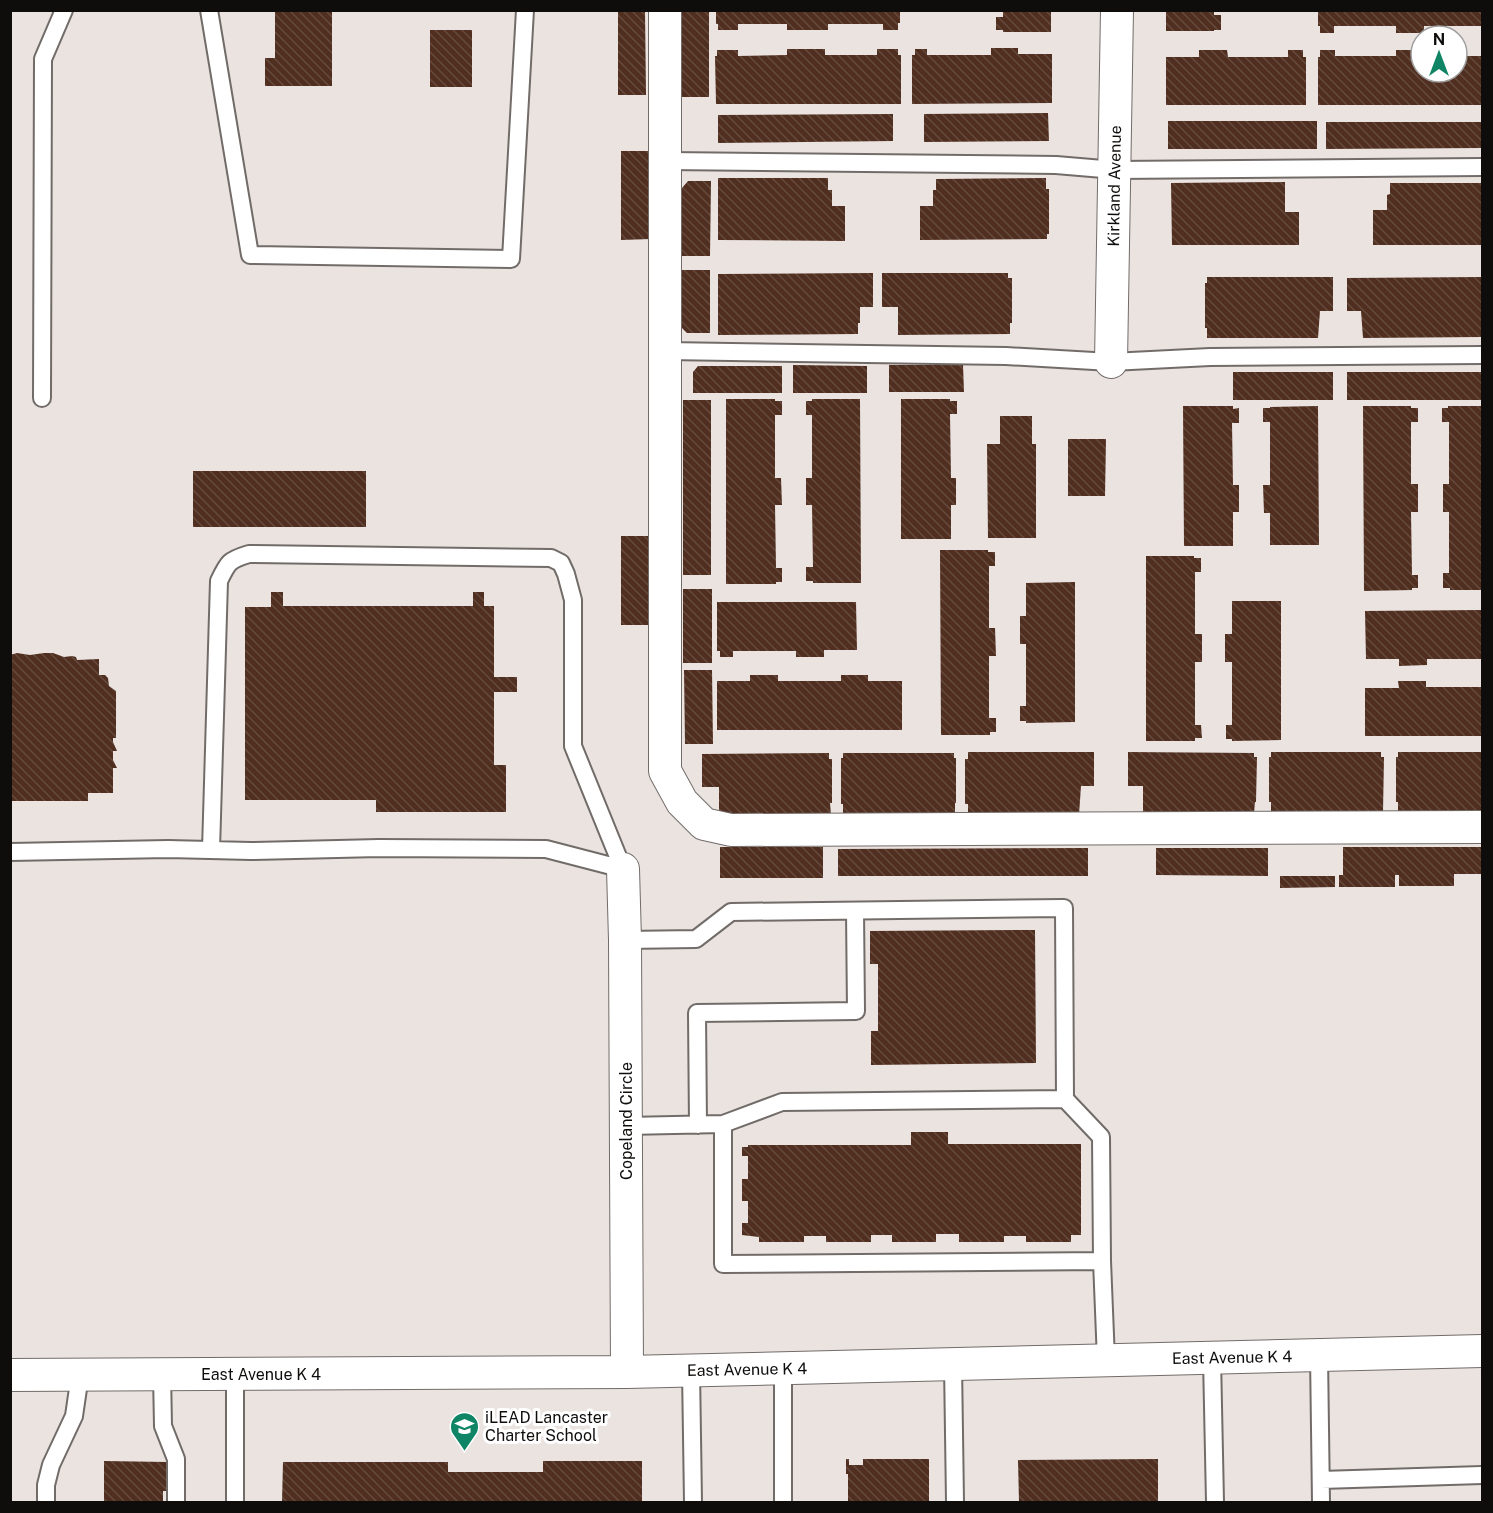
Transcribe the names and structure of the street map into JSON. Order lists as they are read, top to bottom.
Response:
{
  "streets": {
    "street": ["Kirkland Avenue", "Copeland Circle", "East Avenue K 4"]
  },
  "crossings": [
    ["Copeland Circle", "East Avenue K 4"]
  ],
  "places": {
    "school or university": ["iLEAD Lancaster Charter School"]
  },
  "north": "top"
}
